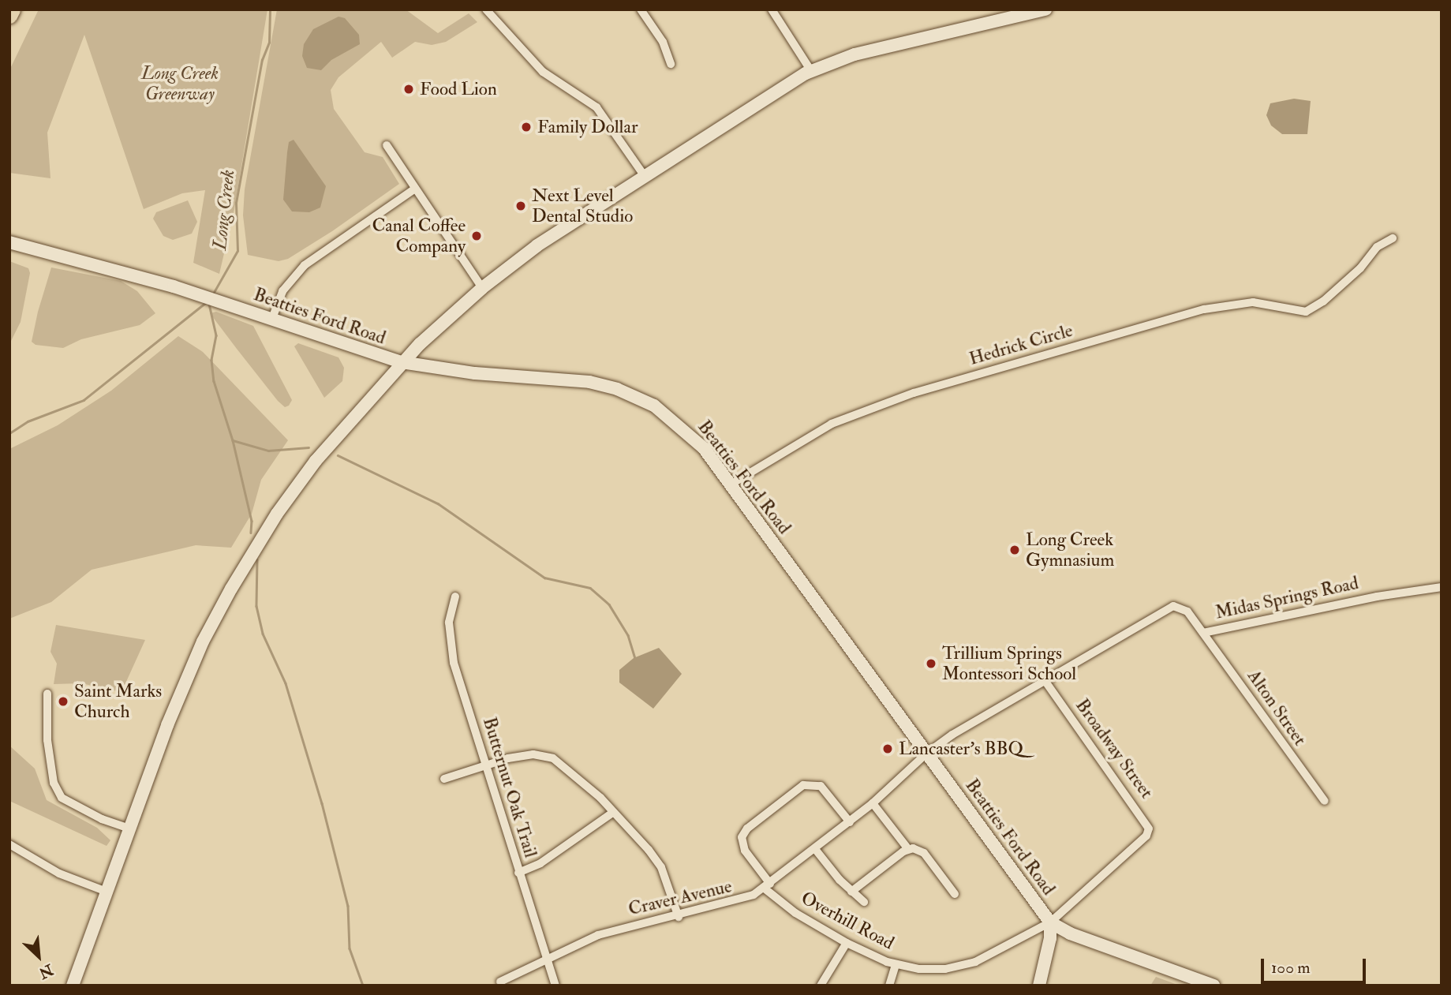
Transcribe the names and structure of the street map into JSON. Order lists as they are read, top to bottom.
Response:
{
  "streets": {
    "main road": ["Beatties Ford Road"],
    "street": [
      "Hedrick Circle",
      "Midas Springs Road",
      "Alton Street",
      "Broadway Street",
      "Butternut Oak Trail",
      "Craver Avenue",
      "Overhill Road"
    ]
  },
  "crossings": [
    ["Beatties Ford Road", "Hedrick Circle"],
    ["Beatties Ford Road", "Midas Springs Road"],
    ["Beatties Ford Road", "Craver Avenue"],
    ["Beatties Ford Road", "Overhill Road"],
    ["Midas Springs Road", "Alton Street"],
    ["Midas Springs Road", "Broadway Street"],
    ["Midas Springs Road", "Craver Avenue"],
    ["Broadway Street", "Overhill Road"],
    ["Butternut Oak Trail", "Craver Avenue"],
    ["Craver Avenue", "Overhill Road"]
  ],
  "water": ["Long Creek"],
  "parks": ["Long Creek Greenway"],
  "places": [
    "Food Lion",
    "Family Dollar",
    "Next Level Dental Studio",
    "Canal Coffee Company",
    "Long Creek Gymnasium",
    "Trillium Springs Montessori School",
    "Saint Marks Church",
    "Lancaster's BBQ"
  ],
  "scale_bar": "100 m",
  "north": "bottom right"
}
